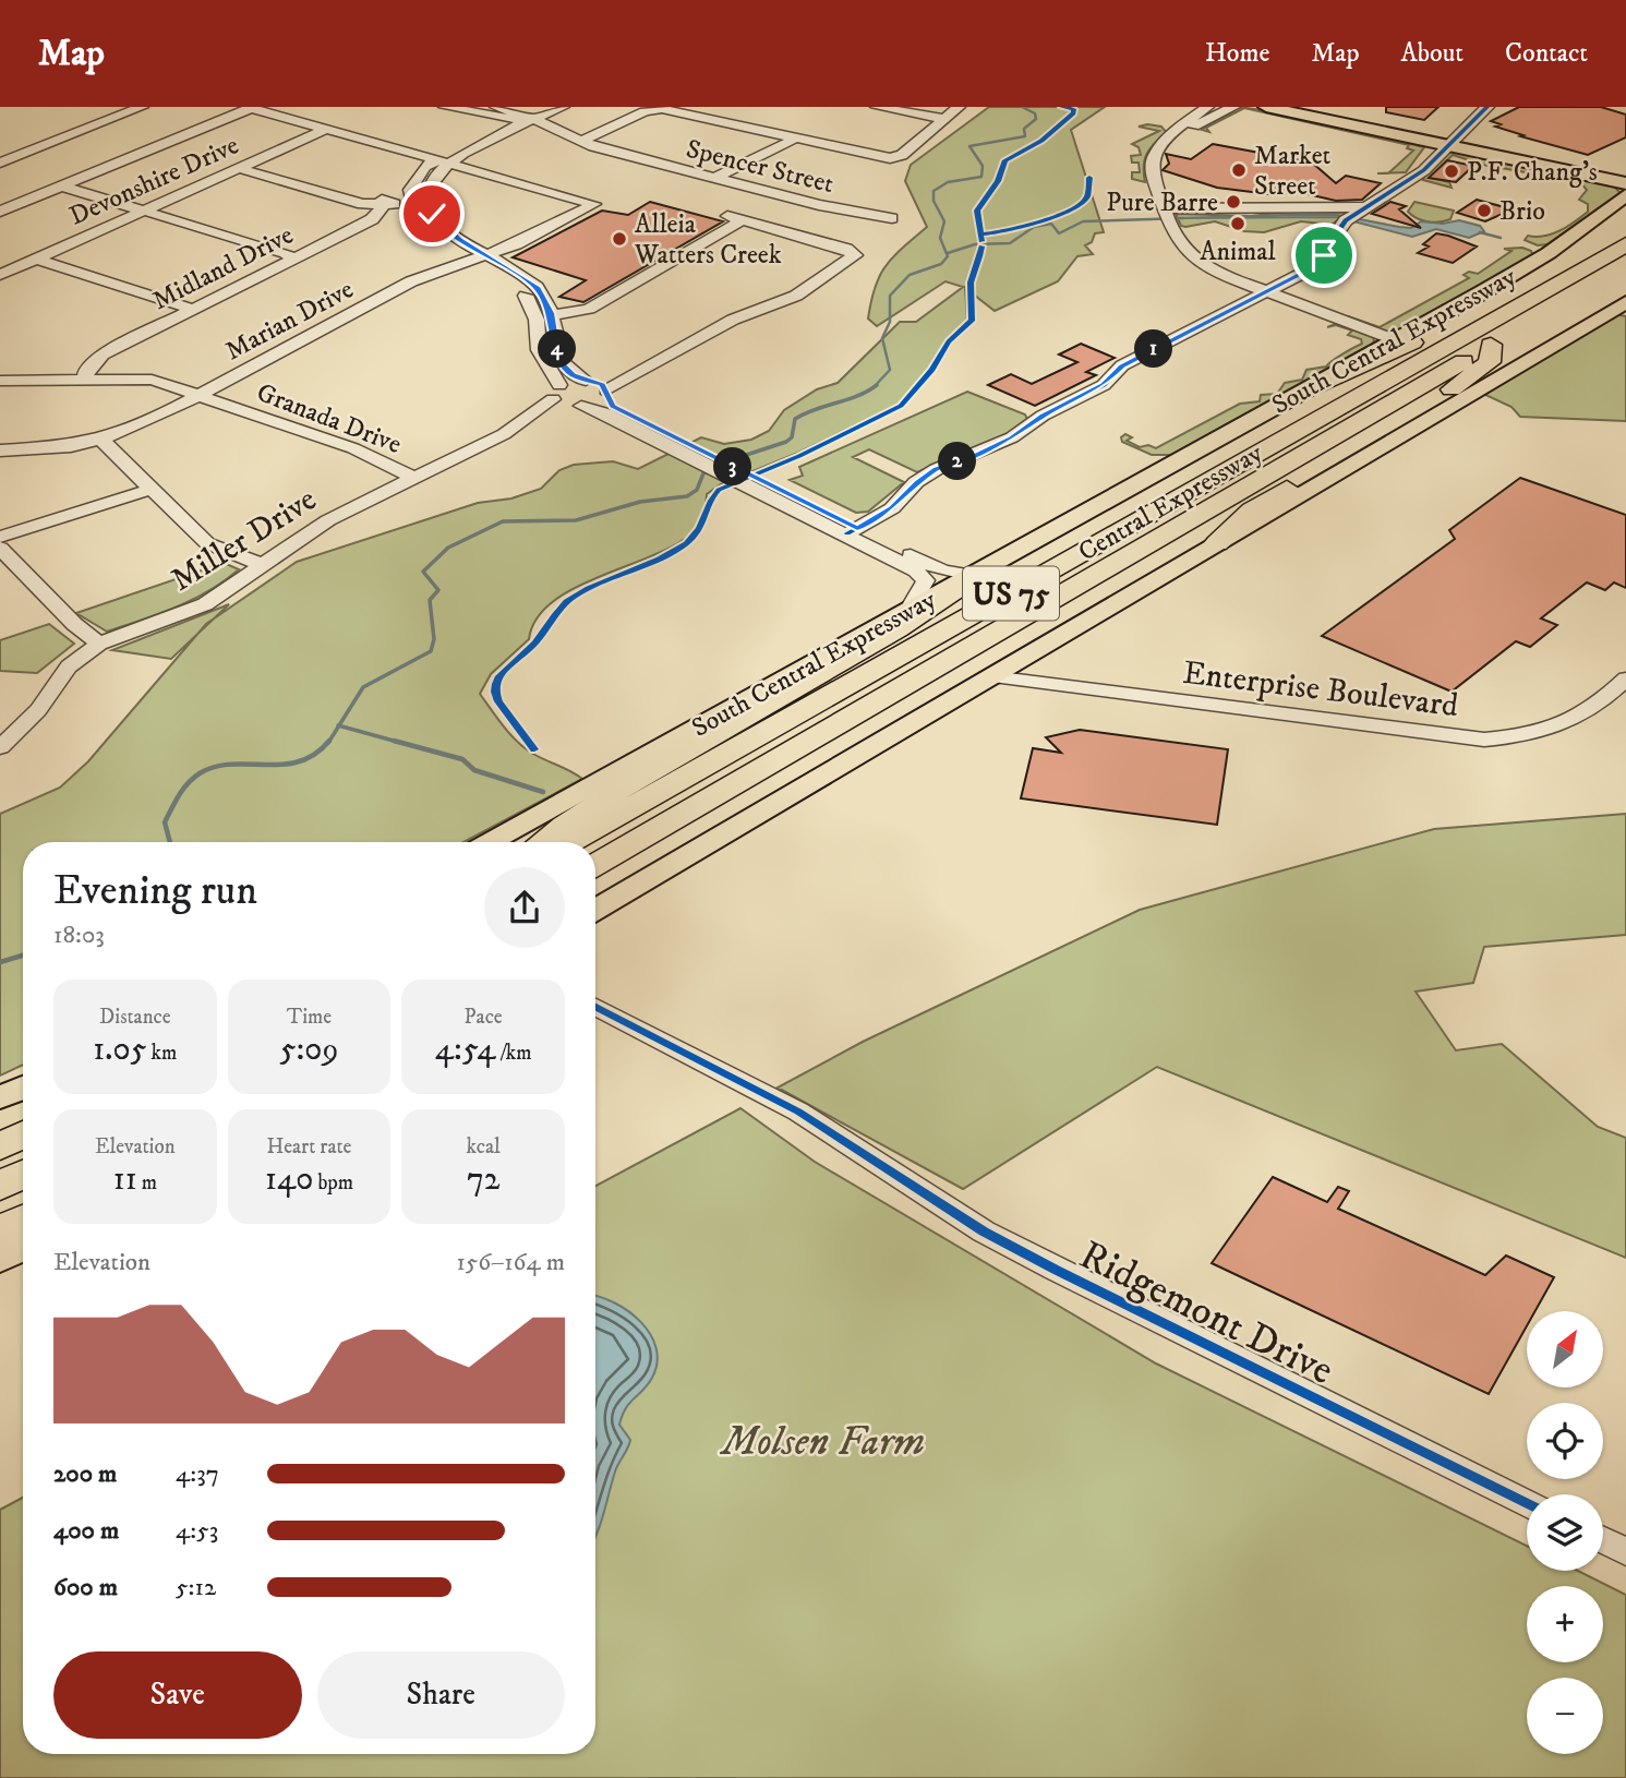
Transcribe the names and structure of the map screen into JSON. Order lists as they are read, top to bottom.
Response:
{
  "streets": {
    "highway": ["Central Expressway", "US 75"],
    "main road": ["South Central Expressway"],
    "street": [
      "Spencer Street",
      "Devonshire Drive",
      "Midland Drive",
      "Marian Drive",
      "Granada Drive",
      "Miller Drive",
      "Enterprise Boulevard",
      "Ridgemont Drive"
    ]
  },
  "crossings": [
    ["Midland Drive", "Granada Drive"],
    ["Marian Drive", "Granada Drive"],
    ["Granada Drive", "Miller Drive"]
  ],
  "parks": ["Molsen Farm"],
  "places": [
    "Market Street",
    "P.F. Chang's",
    "Pure Barre",
    "Brio",
    "Animal",
    "Alleia Watters Creek"
  ],
  "north": "top right",
  "page": {
    "header": "Map",
    "nav": [
      "Home",
      "Map",
      "About",
      "Contact"
    ],
    "pins": [
      "1",
      "4",
      "2",
      "3"
    ],
    "heading": ["Evening run", "18:03"],
    "stats": [
      ["Distance", "1.05 km"],
      ["Time", "5:09"],
      ["Pace", "4:54 /km"],
      ["Elevation", "11 m"],
      ["Heart rate", "140 bpm"],
      ["kcal", "72"]
    ],
    "chart": ["Elevation", "156–164 m"],
    "map_buttons": ["+", "−"],
    "list": [
      {
        "name": "200 m",
        "note": "4:37"
      },
      {
        "name": "400 m",
        "note": "4:53"
      },
      {
        "name": "600 m",
        "note": "5:12"
      }
    ],
    "buttons": ["Save", "Share"]
  }
}
